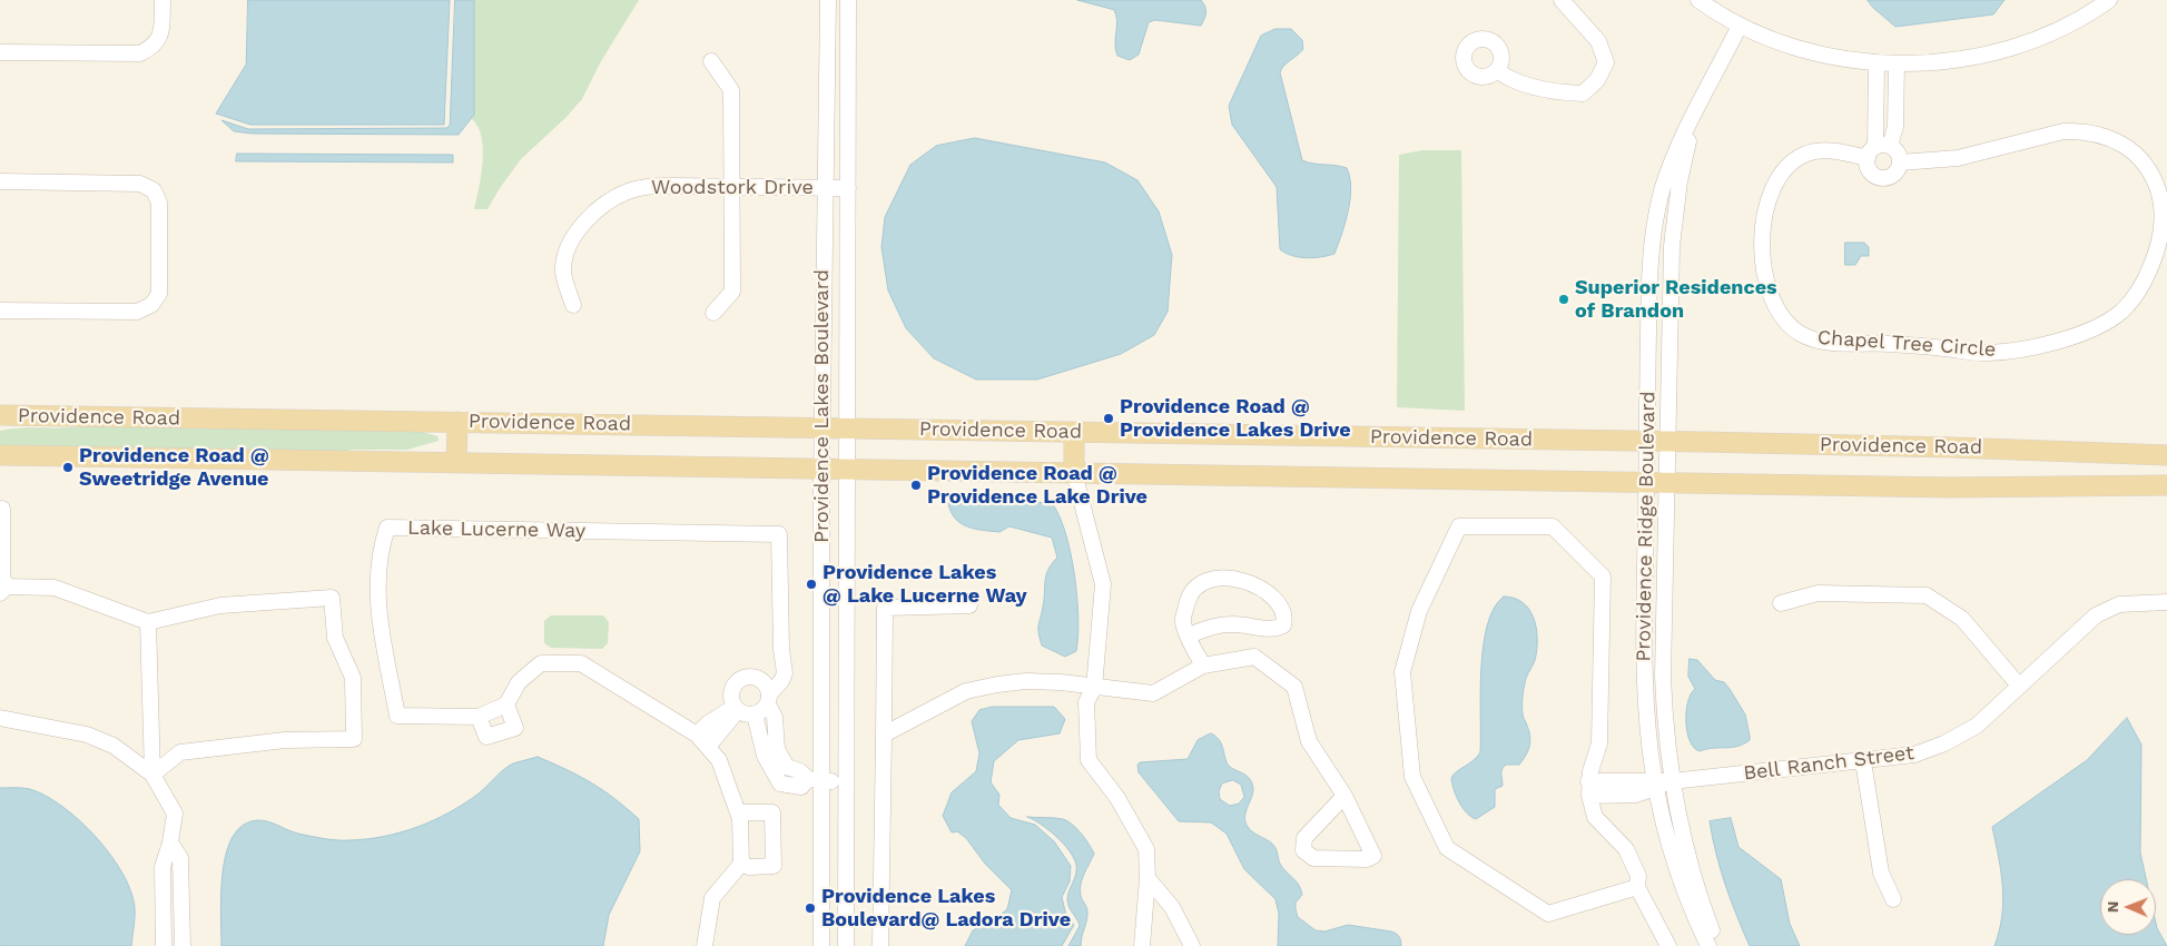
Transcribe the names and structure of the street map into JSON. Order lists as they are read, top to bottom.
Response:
{
  "streets": {
    "main road": ["Providence Road"],
    "street": [
      "Woodstork Drive",
      "Chapel Tree Circle",
      "Providence Lakes Boulevard",
      "Providence Ridge Boulevard",
      "Lake Lucerne Way",
      "Bell Ranch Street"
    ]
  },
  "crossings": [
    ["Woodstork Drive", "Providence Lakes Boulevard"],
    ["Providence Lakes Boulevard", "Providence Road"],
    ["Providence Road", "Providence Ridge Boulevard"],
    ["Providence Ridge Boulevard", "Bell Ranch Street"]
  ],
  "places": [
    "Superior Residences of Brandon",
    "Providence Road @ Providence Lakes Drive",
    "Providence Road @ Sweetridge Avenue",
    "Providence Road @ Providence Lake Drive",
    "Providence Lakes @ Lake Lucerne Way",
    "Providence Lakes Boulevard@ Ladora Drive"
  ],
  "north": "left"
}
